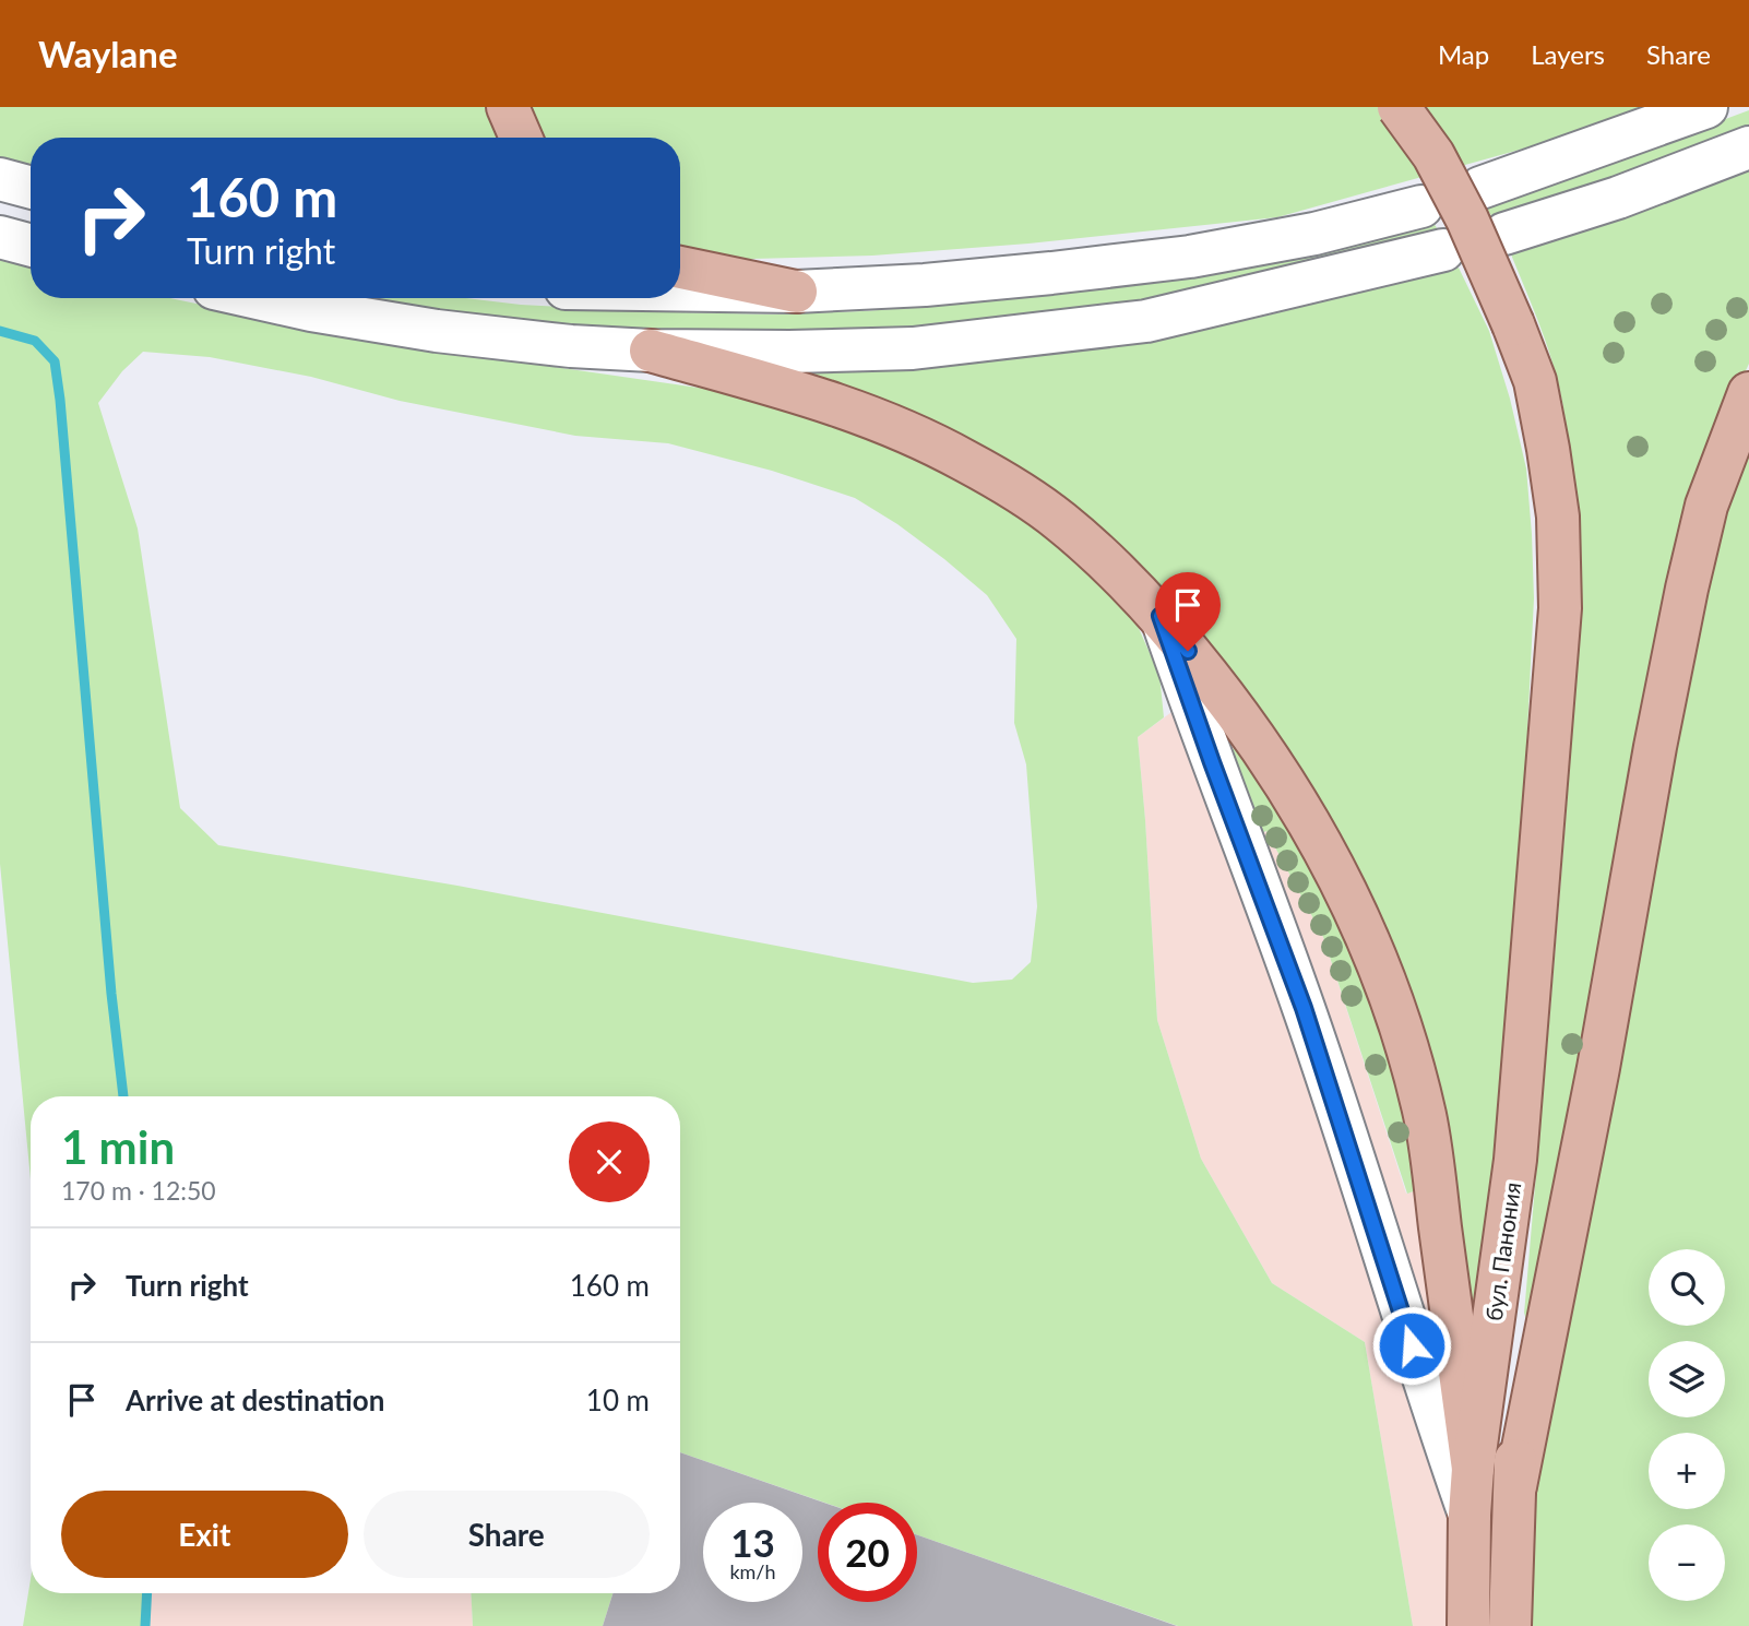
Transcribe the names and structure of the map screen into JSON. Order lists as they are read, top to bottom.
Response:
{
  "streets": {
    "main road": ["бул. Панония"]
  },
  "page": {
    "header": "Waylane",
    "nav": ["Map", "Layers", "Share"],
    "turn": ["160 m", "Turn right"],
    "heading": ["1 min", "170 m · 12:50"],
    "list": [
      {
        "name": "Turn right",
        "value": "160 m"
      },
      {
        "name": "Arrive at destination",
        "value": "10 m"
      }
    ],
    "map_buttons": ["+", "−"],
    "buttons": ["Exit", "Share"],
    "speed": "13 km/h",
    "limit": "20"
  }
}
